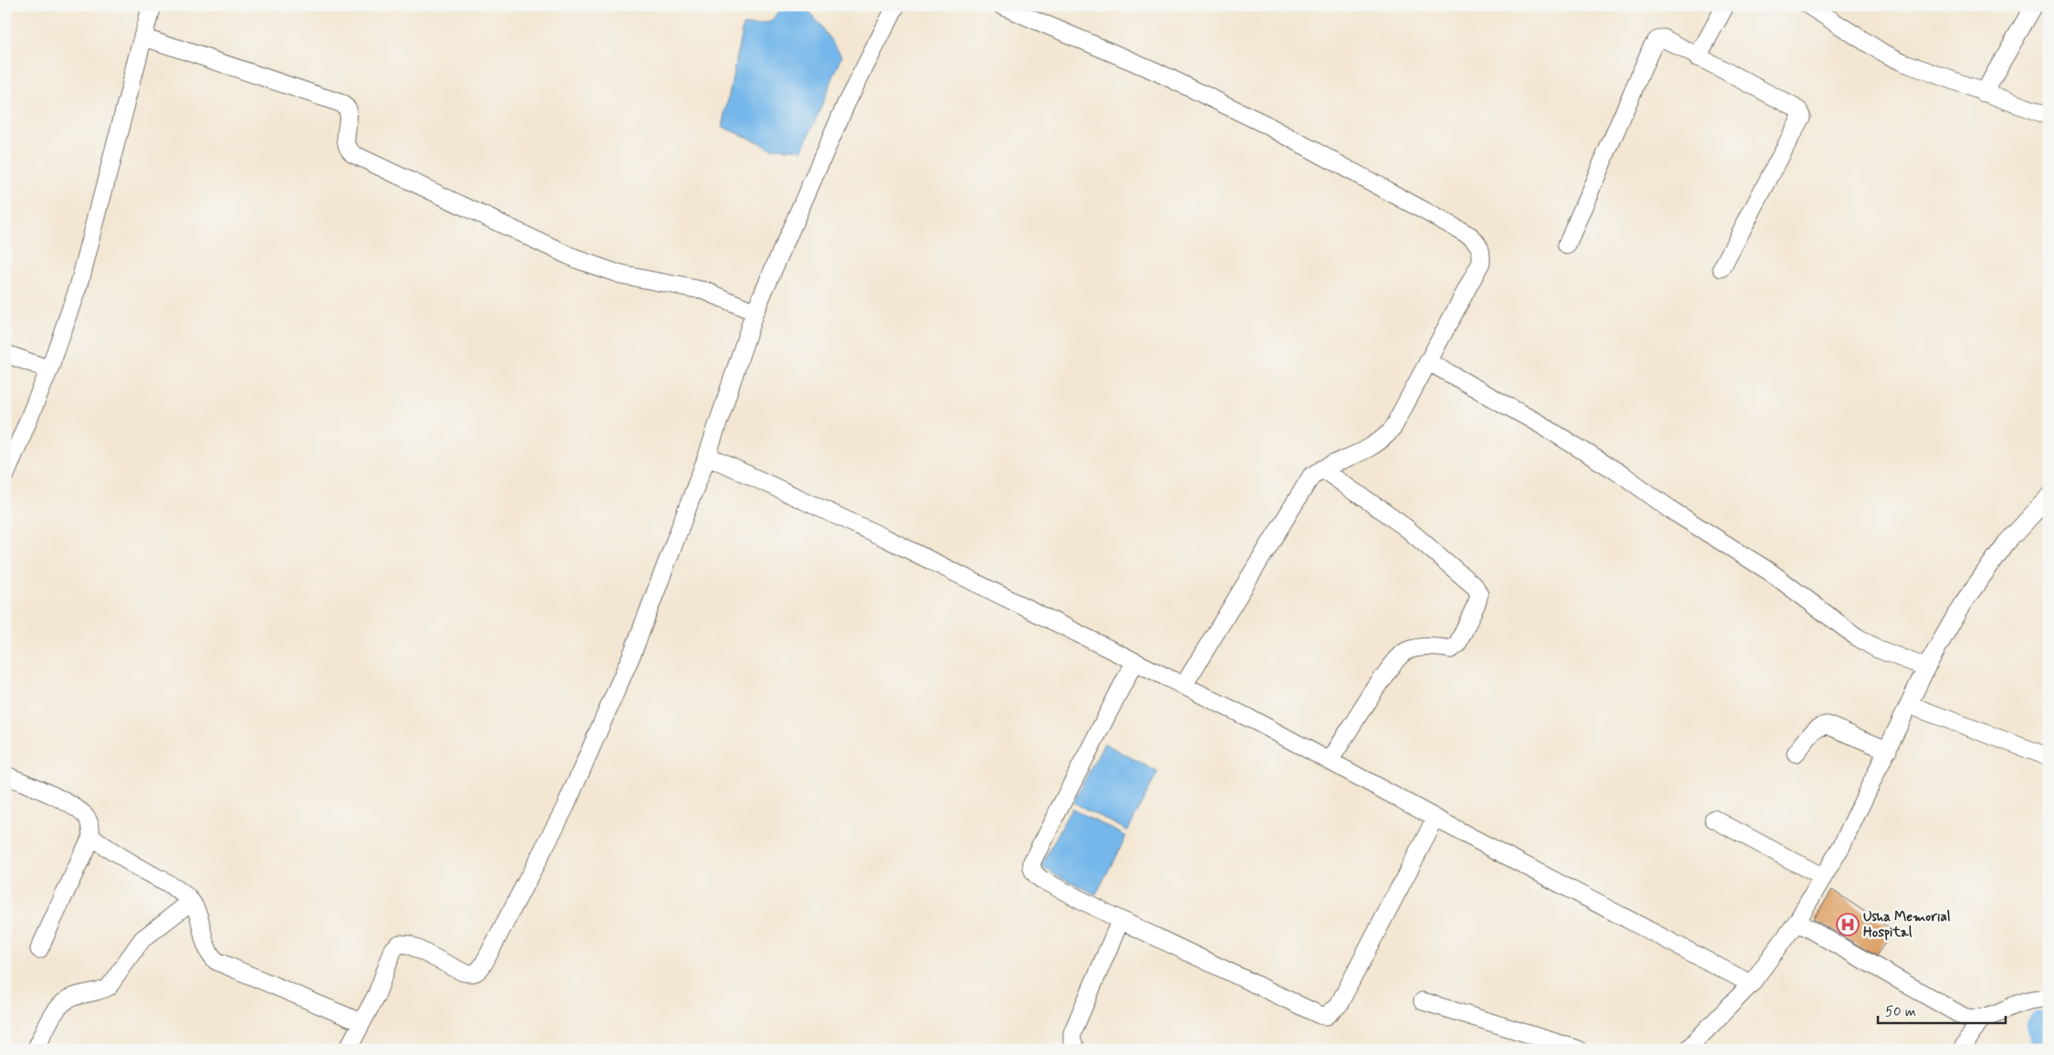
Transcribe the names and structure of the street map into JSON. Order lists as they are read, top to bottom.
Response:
{
  "places": {
    "hospital": ["Usha Memorial Hospital"]
  },
  "scale_bar": "50 m"
}
